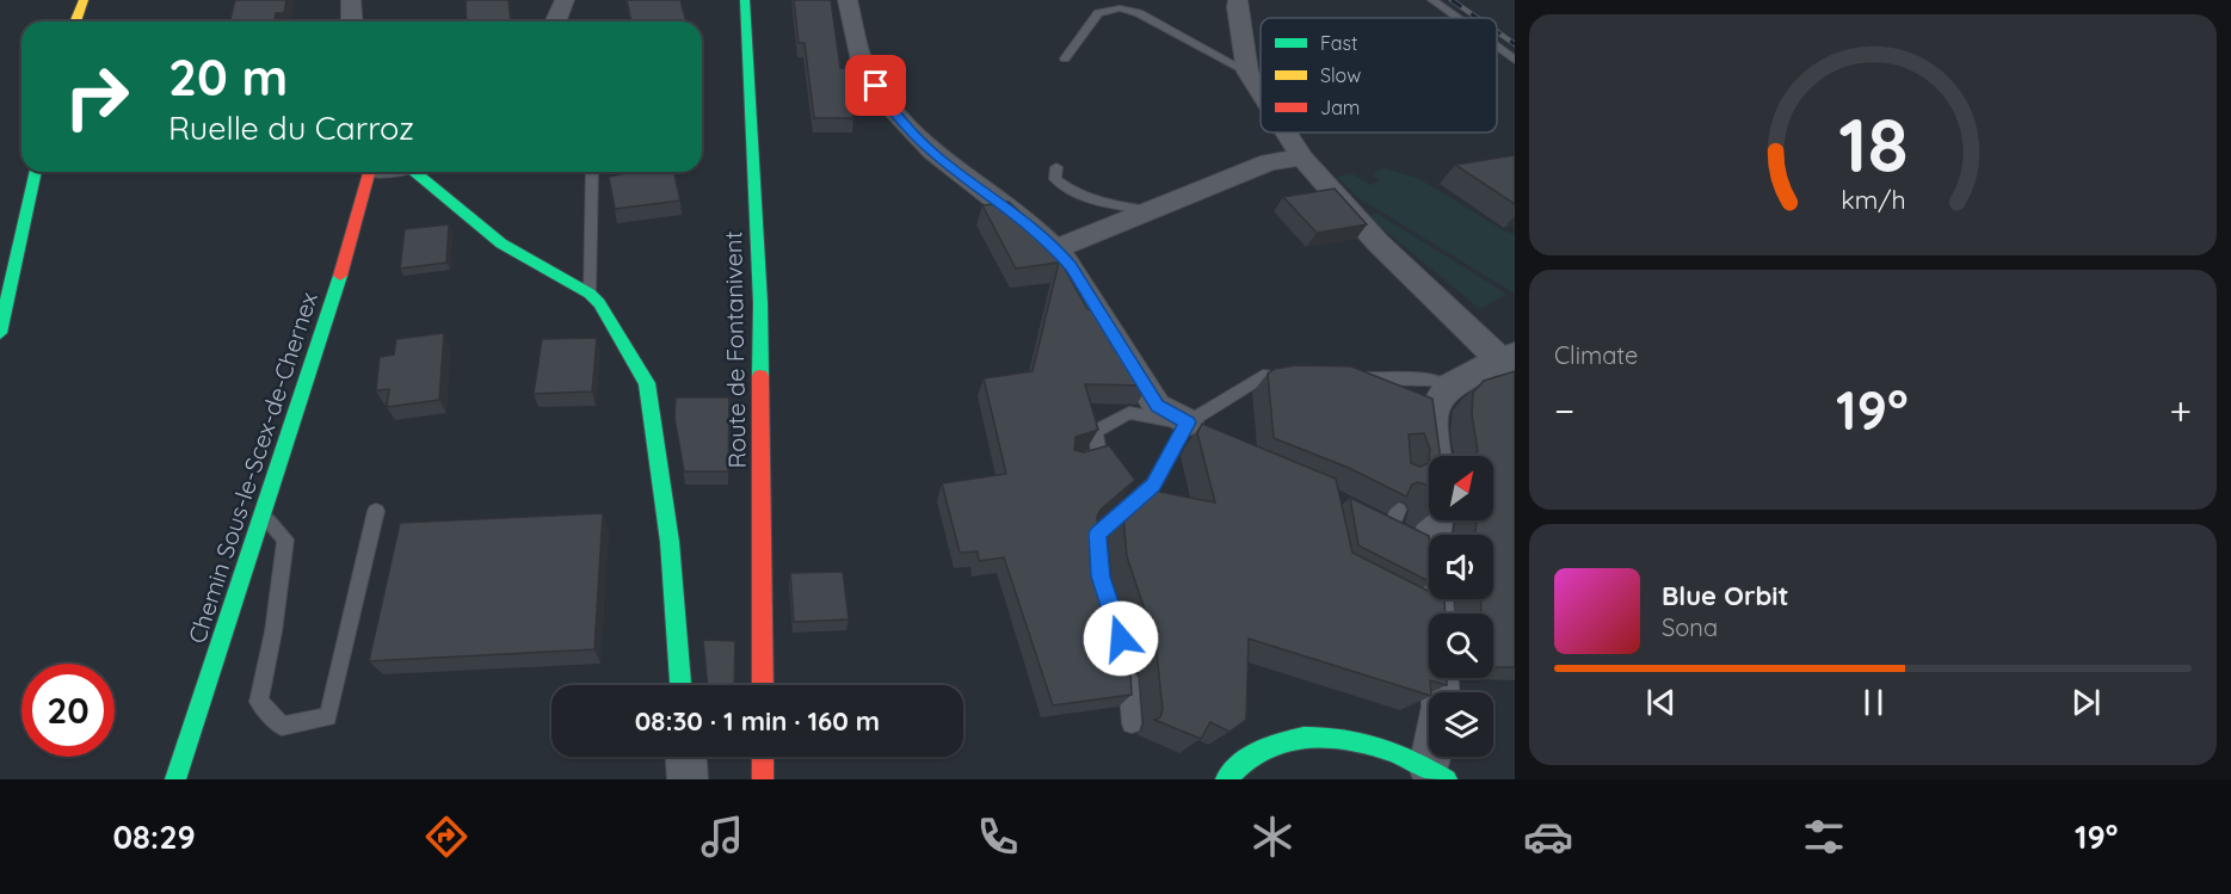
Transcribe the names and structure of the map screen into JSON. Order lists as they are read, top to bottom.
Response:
{
  "streets": {
    "main road": ["Route de Fontanivent", "Chemin Sous-le-Scex-de-Chernex"]
  },
  "legend": ["Fast", "Slow", "Jam"],
  "north": "top right",
  "page": {
    "turn": ["20 m", "Ruelle du Carroz"],
    "tile": "Climate",
    "heat": ["−", "19°", "+"],
    "song": ["Blue Orbit", "Sona"],
    "limit": "20",
    "trip": "08:30 · 1 min · 160 m",
    "tabs": ["08:29", "19°"],
    "gauge": ["18", "km/h"]
  }
}
